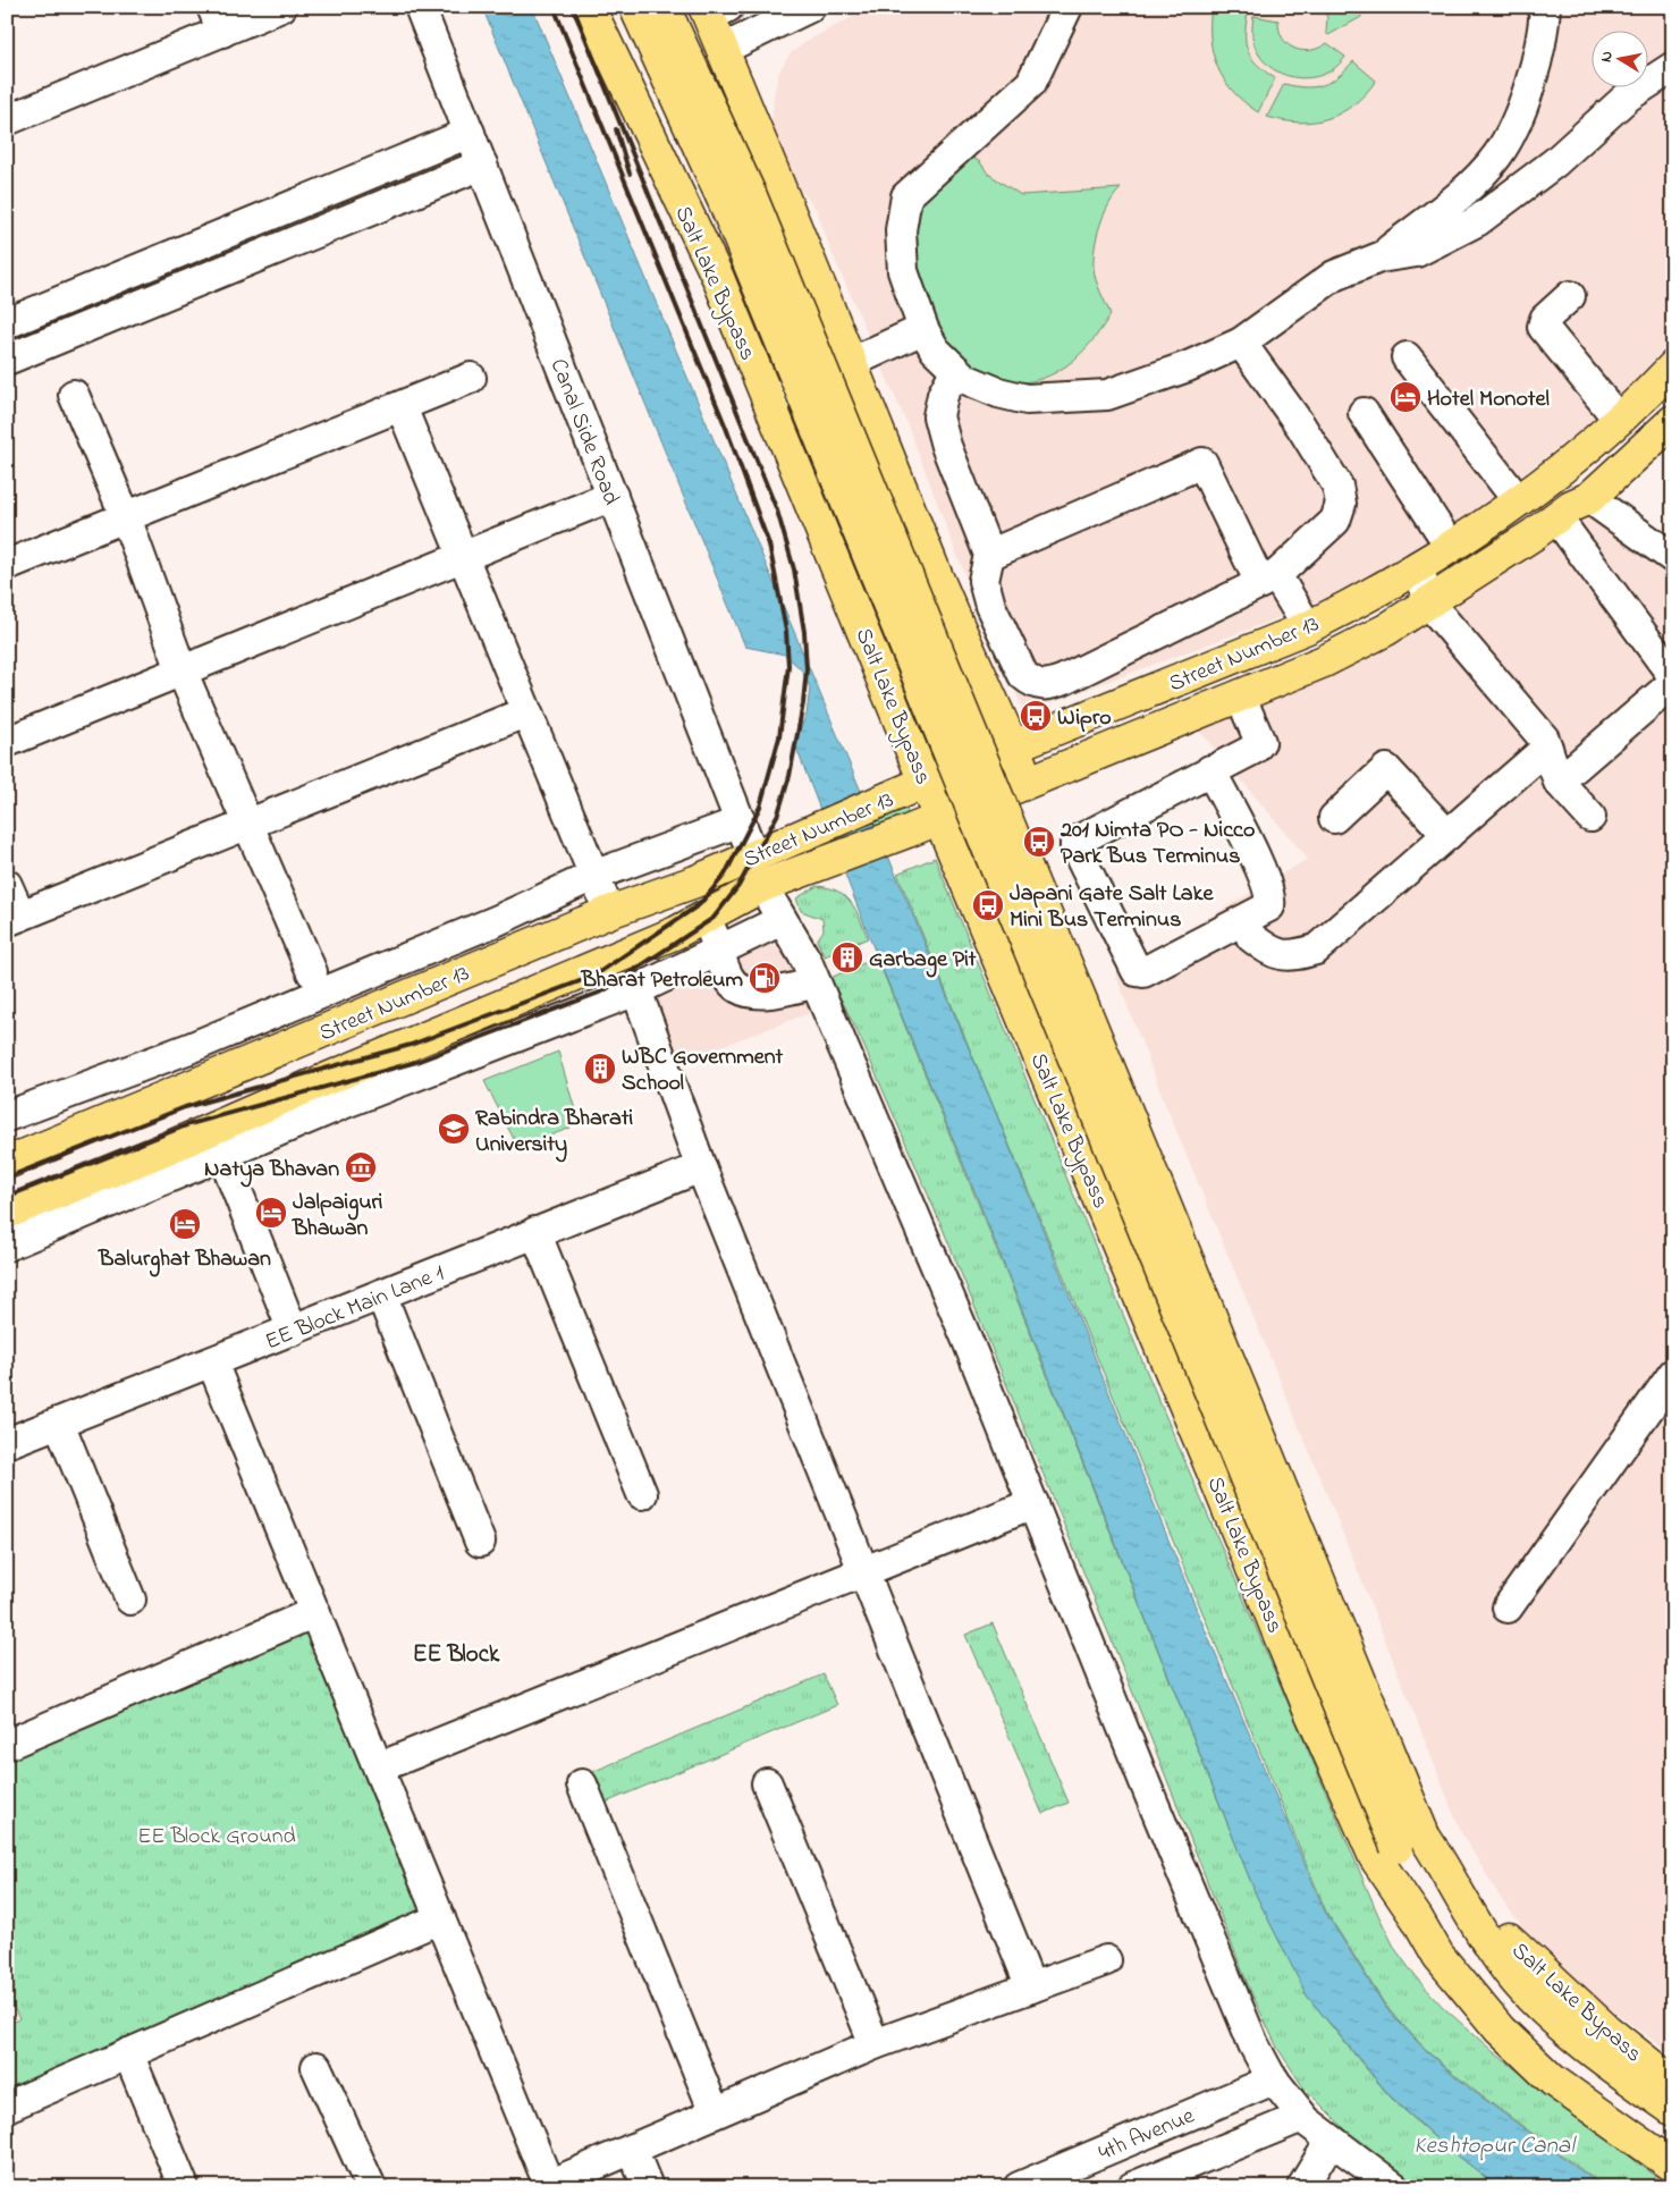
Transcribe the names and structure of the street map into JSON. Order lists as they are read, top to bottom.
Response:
{
  "streets": {
    "main road": ["Salt Lake Bypass", "Street Number 13"],
    "street": ["Canal Side Road", "EE Block Main Lane 1", "4th Avenue"]
  },
  "crossings": [
    ["Salt Lake Bypass", "Street Number 13"],
    ["Canal Side Road", "Street Number 13"]
  ],
  "districts": ["EE Block"],
  "water": ["Keshtopur Canal"],
  "parks": ["EE Block Ground"],
  "places": {
    "hotel": ["Hotel Monotel", "Jalpaiguri Bhawan", "Balurghat Bhawan"],
    "bus stop": ["Wipro", "201 Nimta PO - Nicco Park Bus Terminus", "Japani Gate Salt Lake Mini Bus Terminus"],
    "building": ["Garbage Pit", "WBC Government School"],
    "fuel station": ["Bharat Petroleum"],
    "school or university": ["Rabindra Bharati University"],
    "museum": ["Natya Bhavan"]
  },
  "north": "left"
}
